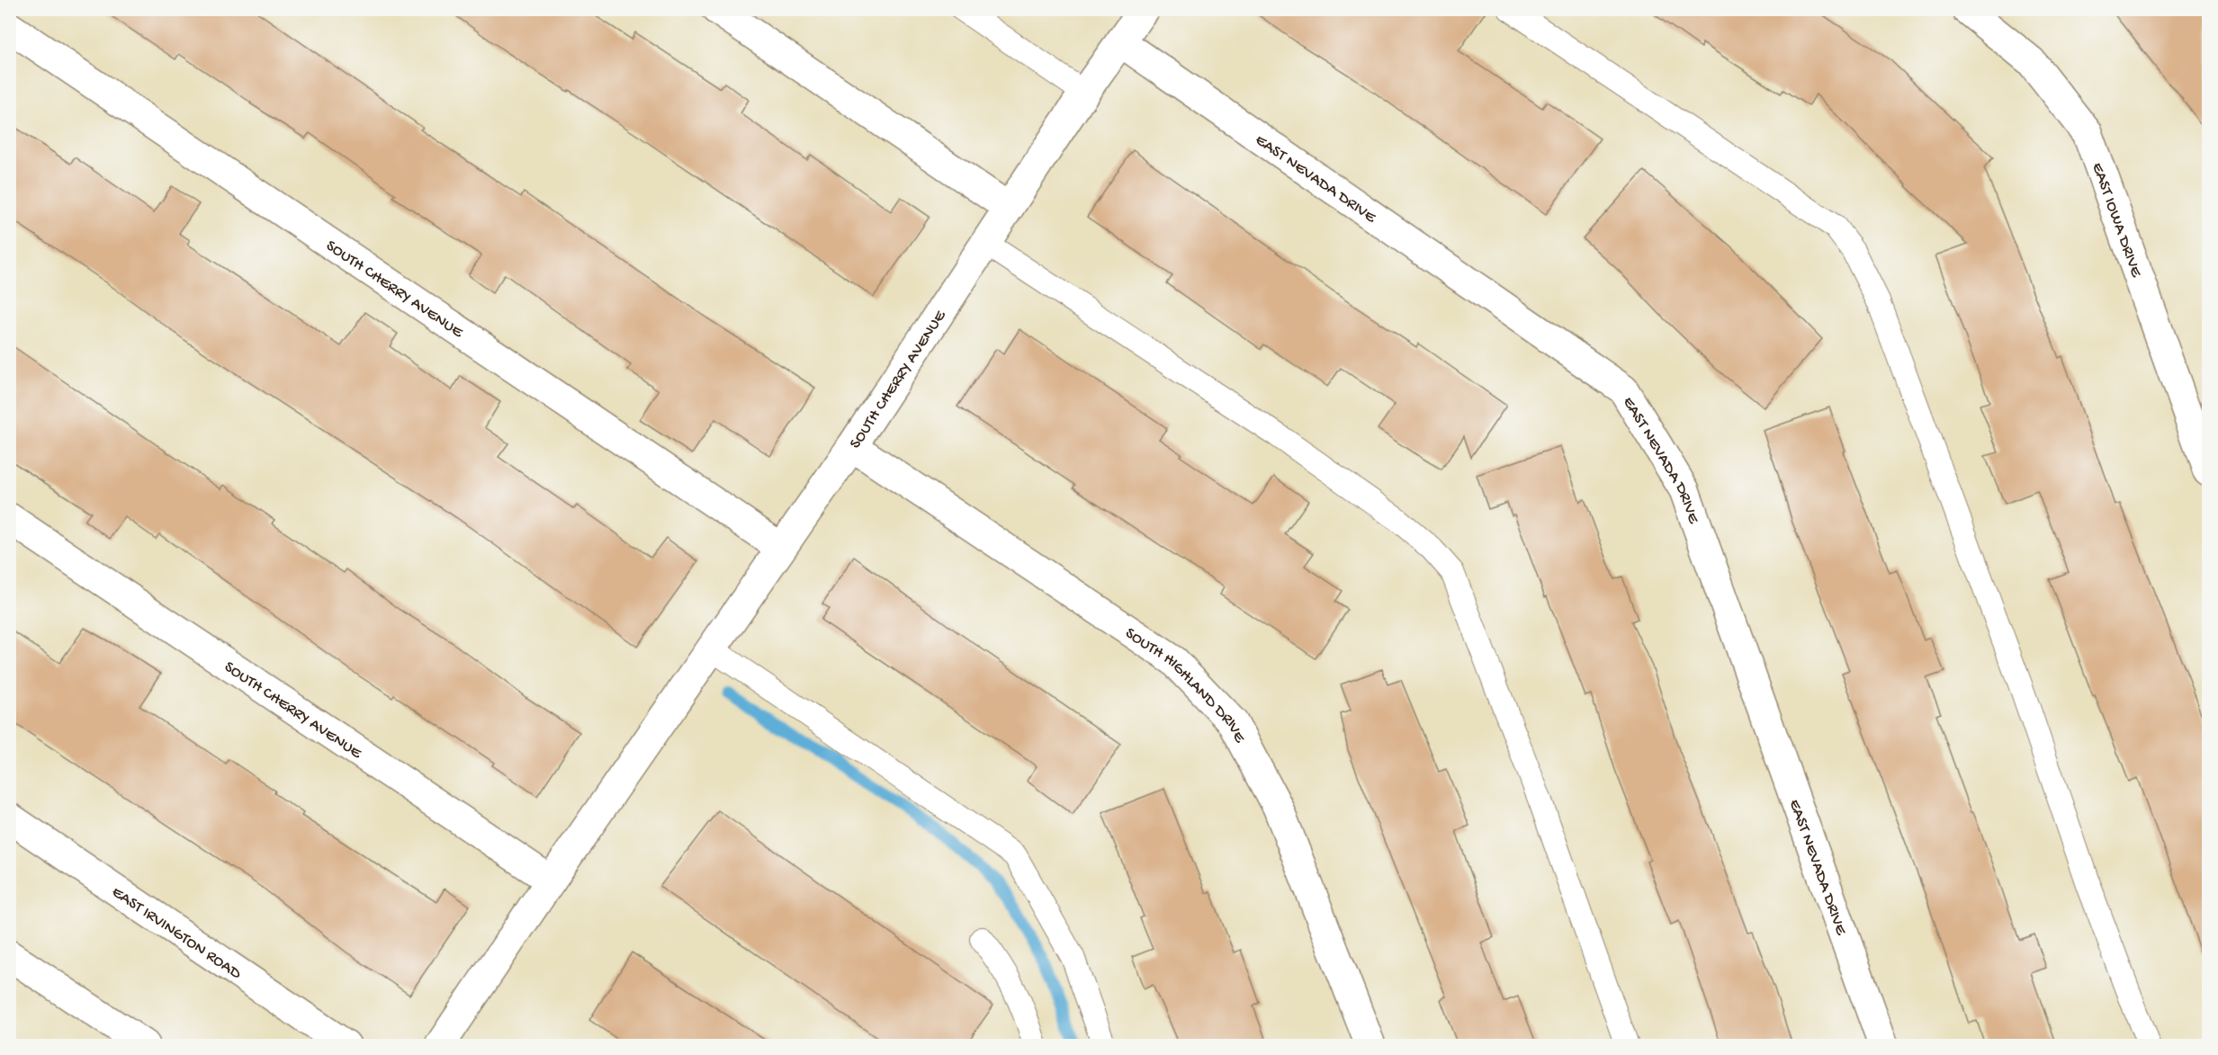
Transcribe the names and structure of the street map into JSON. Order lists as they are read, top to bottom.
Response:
{
  "streets": {
    "street": [
      "EAST NEVADA DRIVE",
      "EAST IOWA DRIVE",
      "SOUTH CHERRY AVENUE",
      "SOUTH HIGHLAND DRIVE",
      "EAST IRVINGTON ROAD"
    ]
  },
  "crossings": [
    ["EAST NEVADA DRIVE", "SOUTH CHERRY AVENUE"],
    ["SOUTH CHERRY AVENUE", "SOUTH HIGHLAND DRIVE"]
  ]
}
